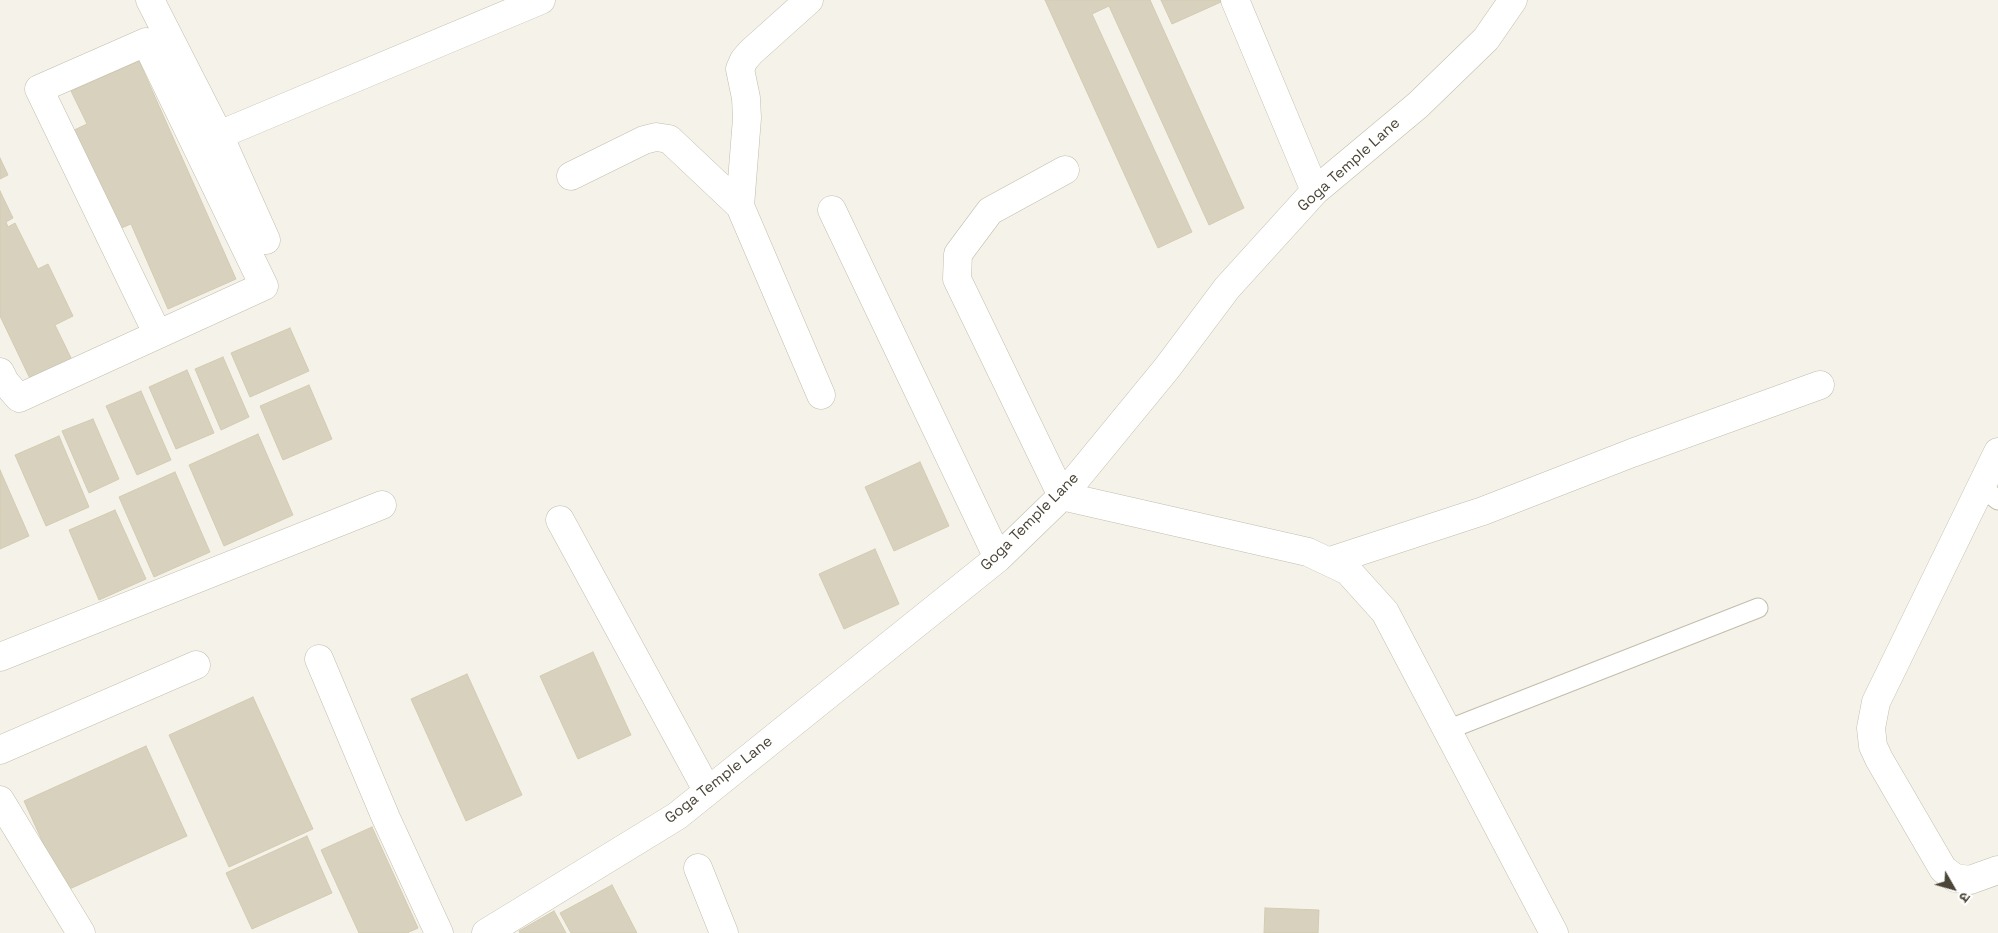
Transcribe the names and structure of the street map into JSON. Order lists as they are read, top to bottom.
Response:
{
  "streets": {
    "street": ["Goga Temple Lane"]
  },
  "north": "bottom right"
}
